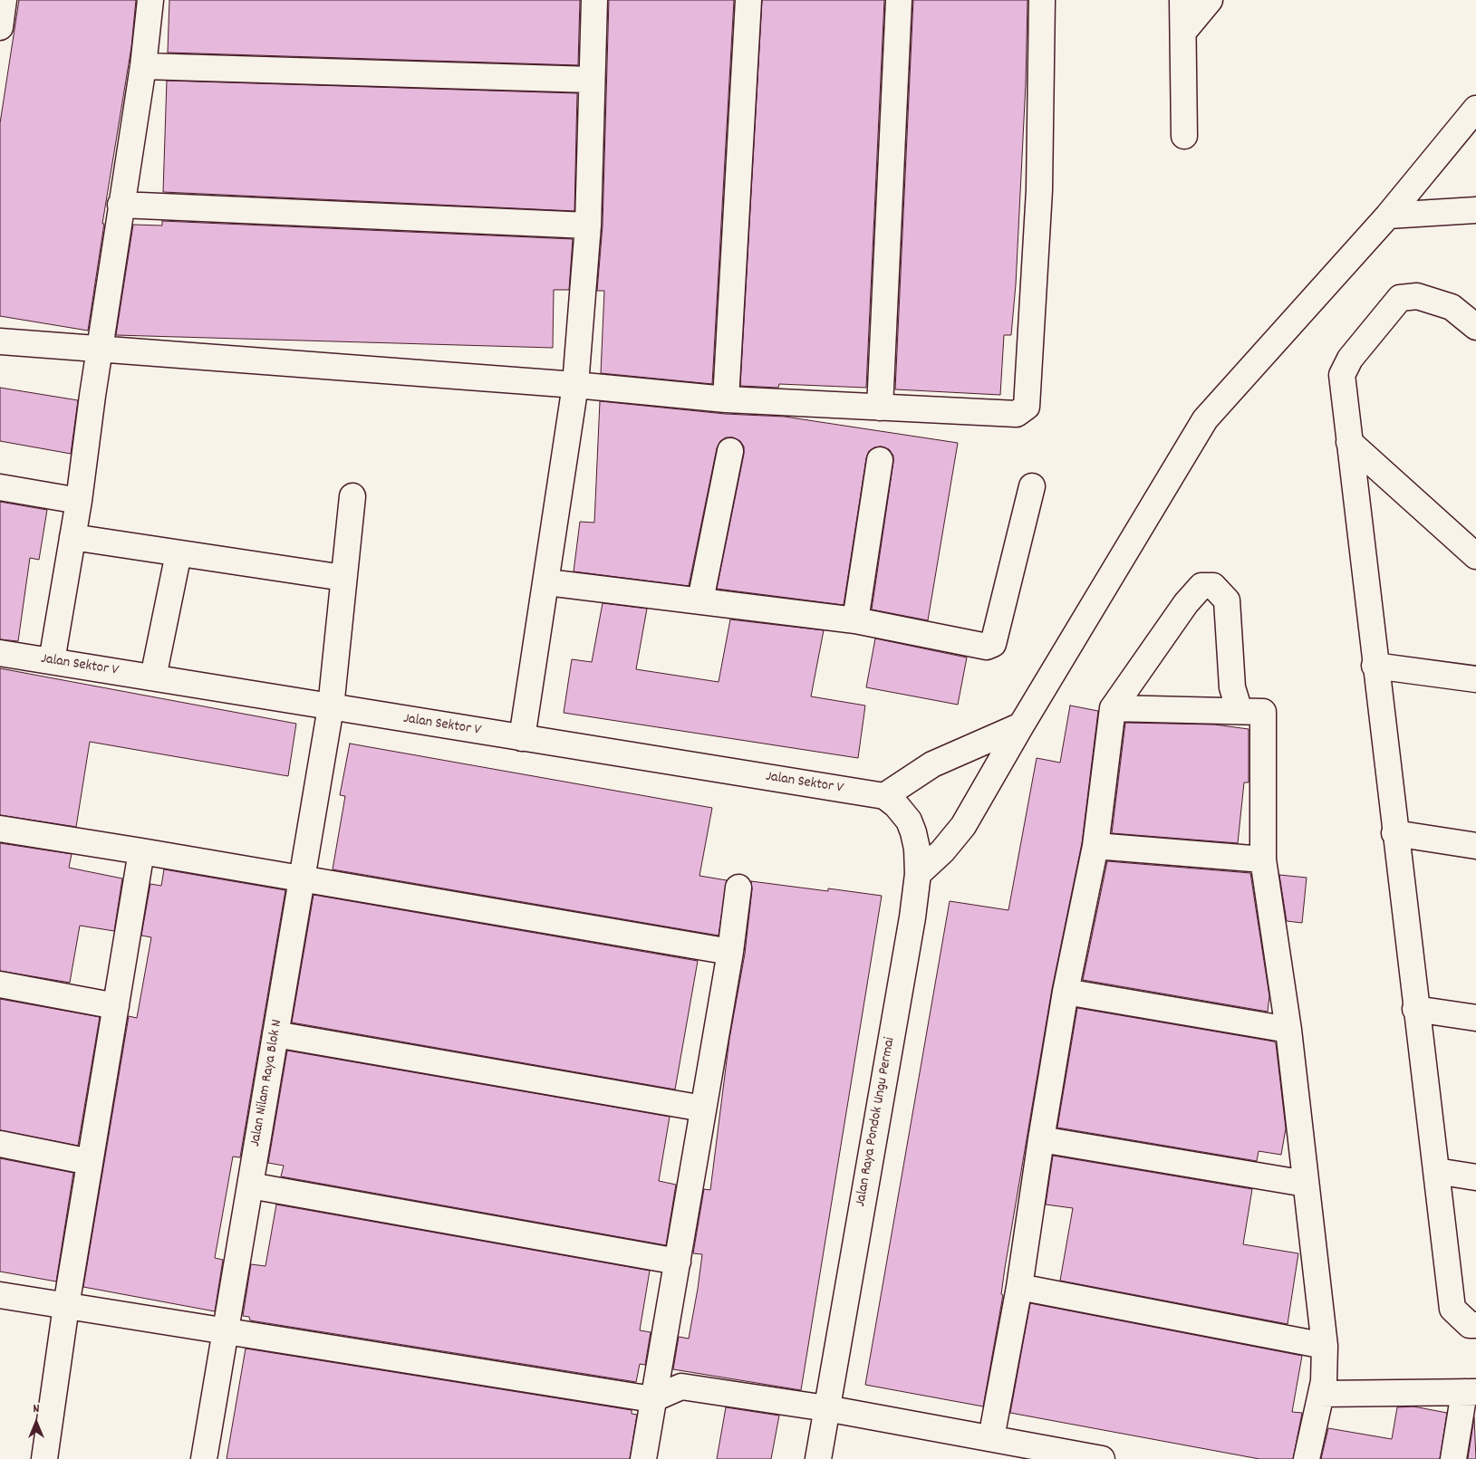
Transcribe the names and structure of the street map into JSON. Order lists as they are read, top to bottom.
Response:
{
  "streets": {
    "street": ["Jalan Sektor V", "Jalan Nilam Raya Blok N", "Jalan Raya Pondok Ungu Permai"]
  },
  "crossings": [
    ["Jalan Sektor V", "Jalan Nilam Raya Blok N"],
    ["Jalan Sektor V", "Jalan Raya Pondok Ungu Permai"]
  ],
  "north": "top"
}
